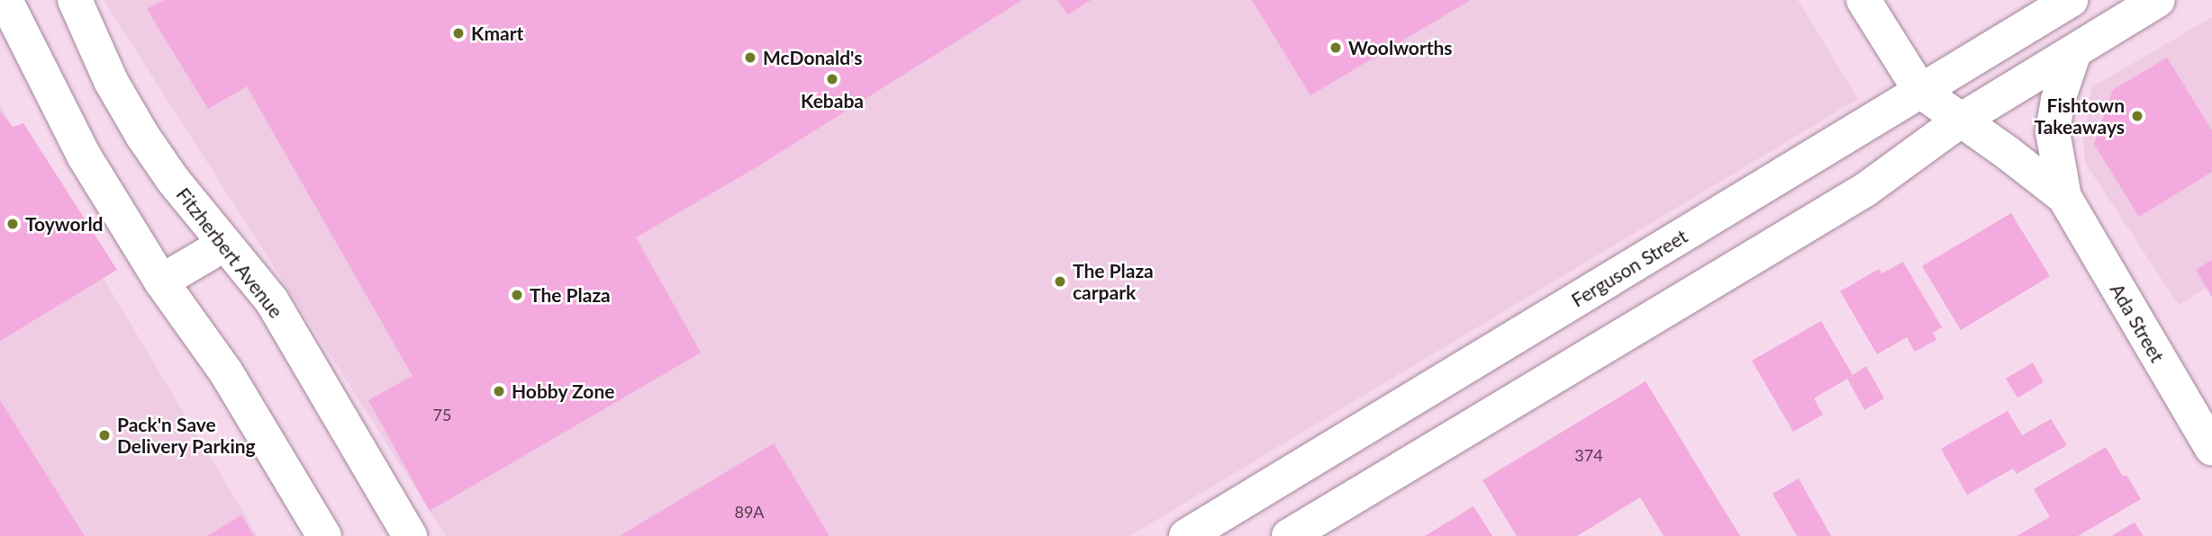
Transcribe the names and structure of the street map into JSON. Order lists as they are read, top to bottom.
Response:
{
  "streets": {
    "street": ["Fitzherbert Avenue", "Ferguson Street", "Ada Street"]
  },
  "crossings": [
    ["Ferguson Street", "Ada Street"]
  ],
  "places": [
    "Kmart",
    "Woolworths",
    "McDonald's",
    "Kebaba",
    "Fishtown Takeaways",
    "Toyworld",
    "The Plaza carpark",
    "The Plaza",
    "Hobby Zone",
    "Pack'n Save Delivery Parking"
  ],
  "house_numbers": ["75", "374", "89A"]
}
